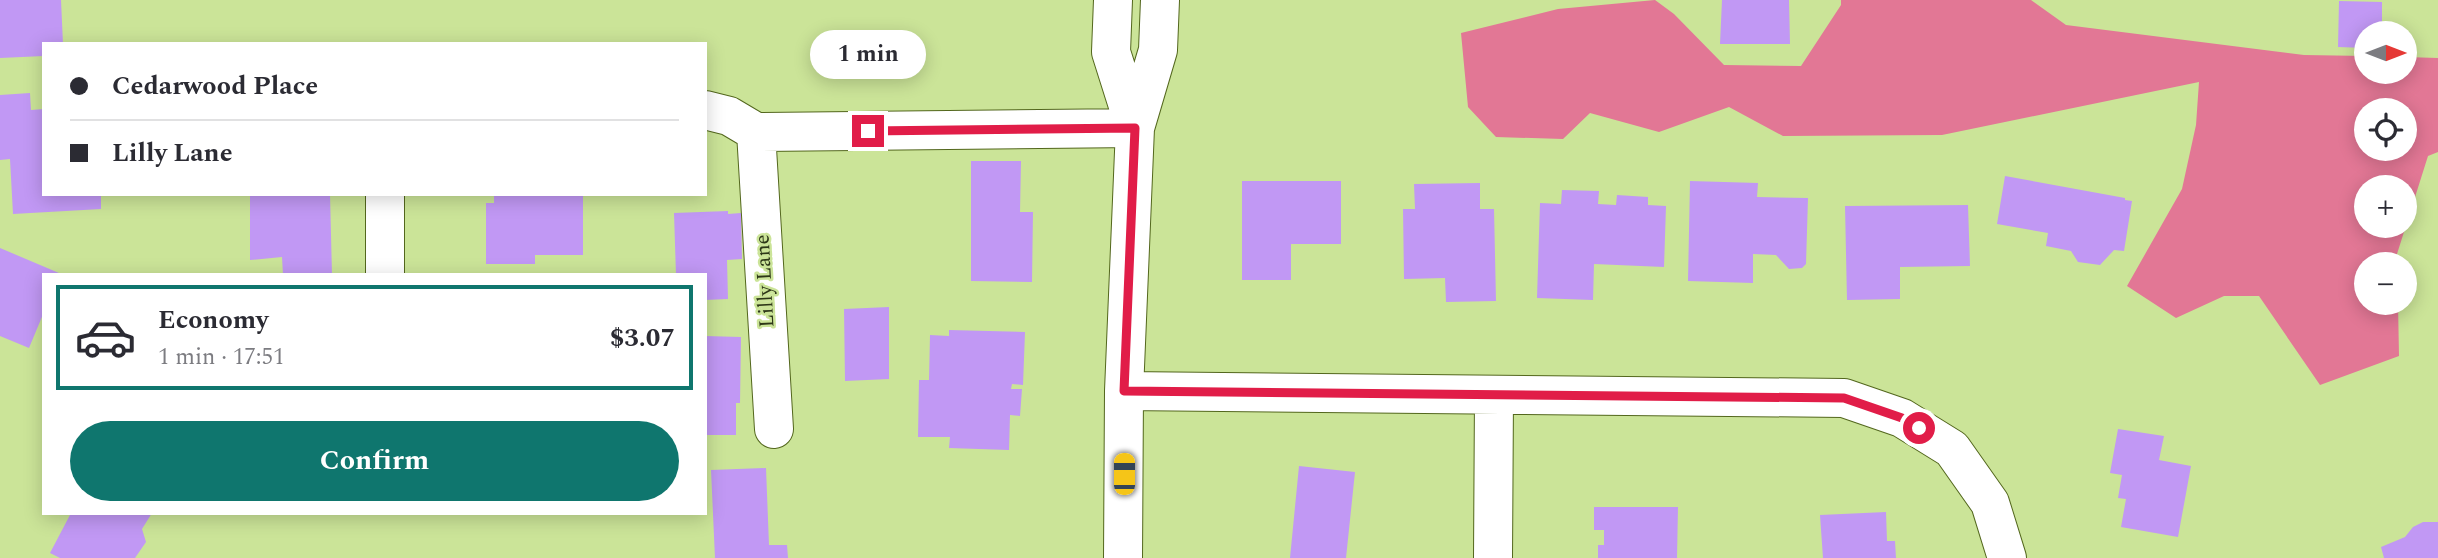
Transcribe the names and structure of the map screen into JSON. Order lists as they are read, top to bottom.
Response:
{
  "streets": {
    "street": ["Lilly Lane"]
  },
  "north": "right",
  "page": {
    "map_buttons": ["+", "−"],
    "bubble": "1 min",
    "banner": ["Cedarwood Place", "Lilly Lane"],
    "list": [
      {
        "name": "Economy",
        "note": "1 min · 17:51",
        "value": "$3.07"
      }
    ],
    "buttons": "Confirm"
  }
}
